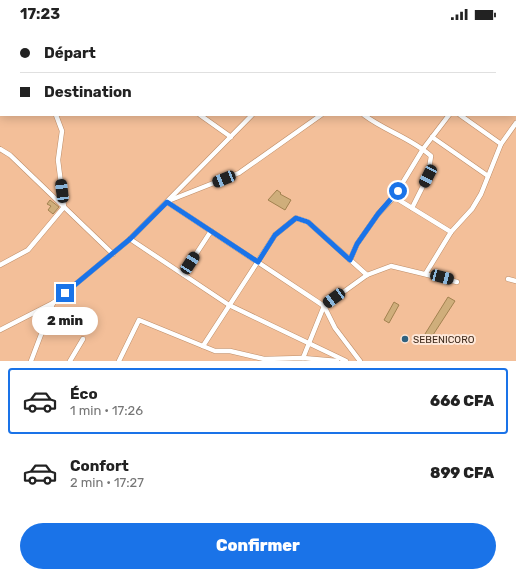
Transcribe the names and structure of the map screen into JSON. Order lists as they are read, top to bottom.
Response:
{
  "places": ["SEBENICORO"],
  "page": {
    "status": "17:23",
    "banner": ["Départ", "Destination"],
    "bubble": "2 min",
    "list": [
      {
        "name": "Éco",
        "note": "1 min · 17:26",
        "value": "666 CFA"
      },
      {
        "name": "Confort",
        "note": "2 min · 17:27",
        "value": "899 CFA"
      }
    ],
    "buttons": "Confirmer"
  }
}
